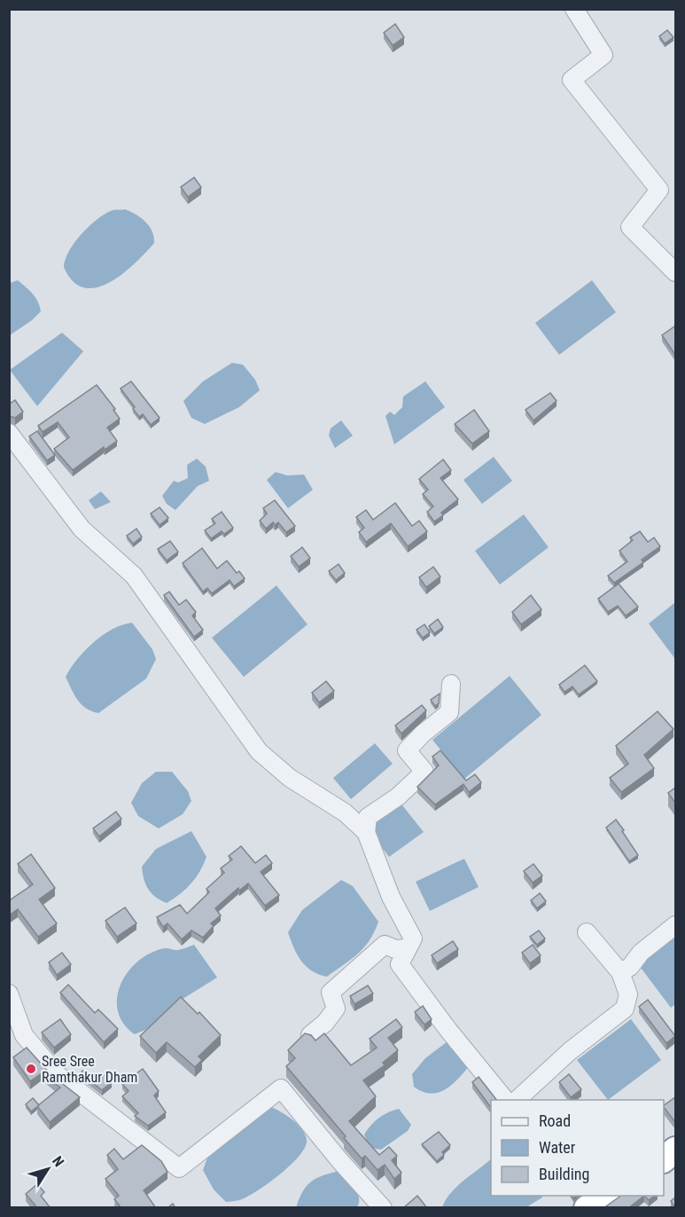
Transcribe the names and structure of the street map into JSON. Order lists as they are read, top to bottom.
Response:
{
  "places": ["Sree Sree Ramthakur Dham"],
  "legend": ["Road", "Water", "Building"],
  "north": "top right"
}
